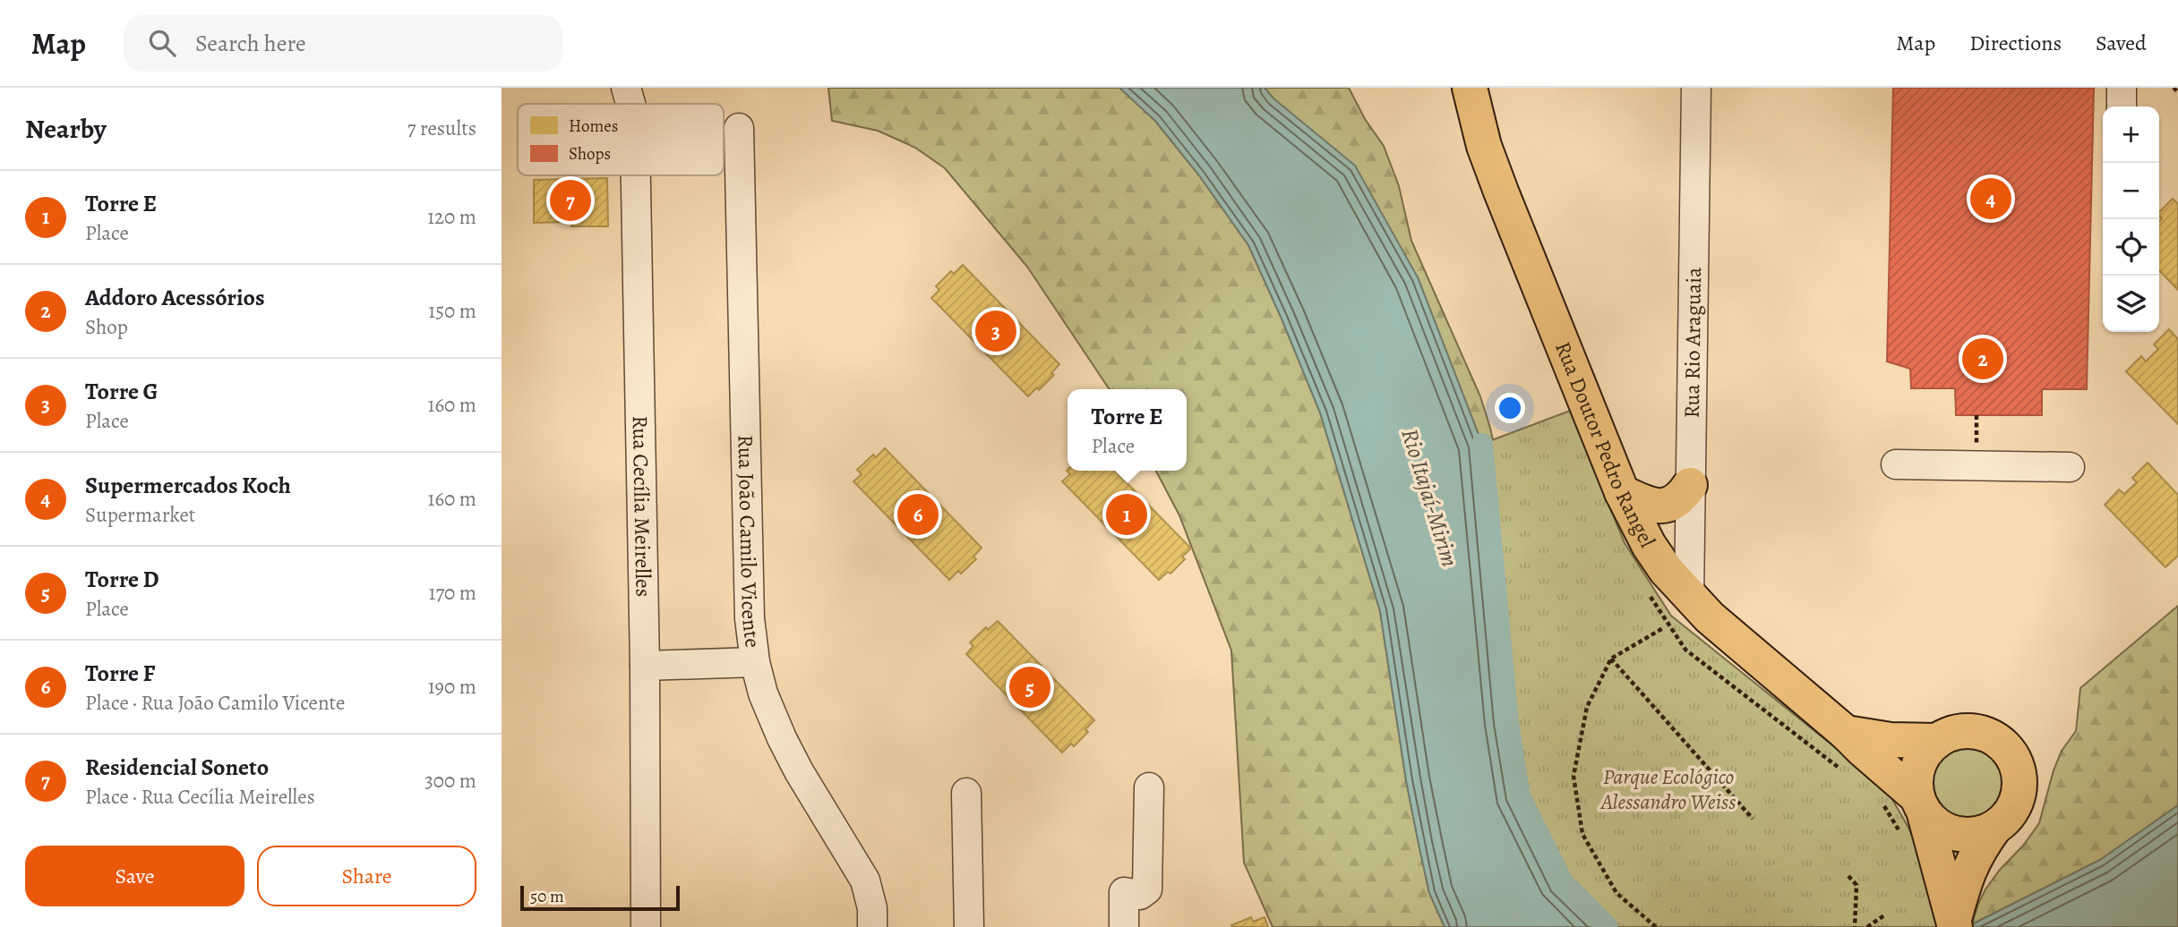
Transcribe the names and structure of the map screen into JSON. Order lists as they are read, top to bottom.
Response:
{
  "streets": {
    "main road": ["Rua Doutor Pedro Rangel"],
    "street": ["Rua Rio Araguaia", "Rua Cecília Meirelles", "Rua João Camilo Vicente"]
  },
  "crossings": [
    ["Rua Rio Araguaia", "Rua Doutor Pedro Rangel"]
  ],
  "water": ["Rio Itajaí-Mirim"],
  "parks": ["Parque Ecológico Alessandro Weiss"],
  "legend": ["Homes", "Shops"],
  "scale_bar": "50 m",
  "page": {
    "header": "Map",
    "search": "Search here",
    "nav": ["Map", "Directions", "Saved"],
    "heading": ["Nearby", "7 results"],
    "map_buttons": ["+", "−"],
    "list": [
      {
        "mark": "1",
        "name": "Torre E",
        "note": "Place",
        "value": "120 m"
      },
      {
        "mark": "2",
        "name": "Addoro Acessórios",
        "note": "Shop",
        "value": "150 m"
      },
      {
        "mark": "3",
        "name": "Torre G",
        "note": "Place",
        "value": "160 m"
      },
      {
        "mark": "4",
        "name": "Supermercados Koch",
        "note": "Supermarket",
        "value": "160 m"
      },
      {
        "mark": "5",
        "name": "Torre D",
        "note": "Place",
        "value": "170 m"
      },
      {
        "mark": "6",
        "name": "Torre F",
        "note": "Place · Rua João Camilo Vicente",
        "value": "190 m"
      },
      {
        "mark": "7",
        "name": "Residencial Soneto",
        "note": "Place · Rua Cecília Meirelles",
        "value": "300 m"
      }
    ],
    "pins": [
      "4",
      "7",
      "3",
      "2",
      "1",
      "6",
      "5"
    ],
    "popup": ["Torre E", "Place"],
    "buttons": ["Save", "Share"],
    "scale": "50 m"
  }
}
